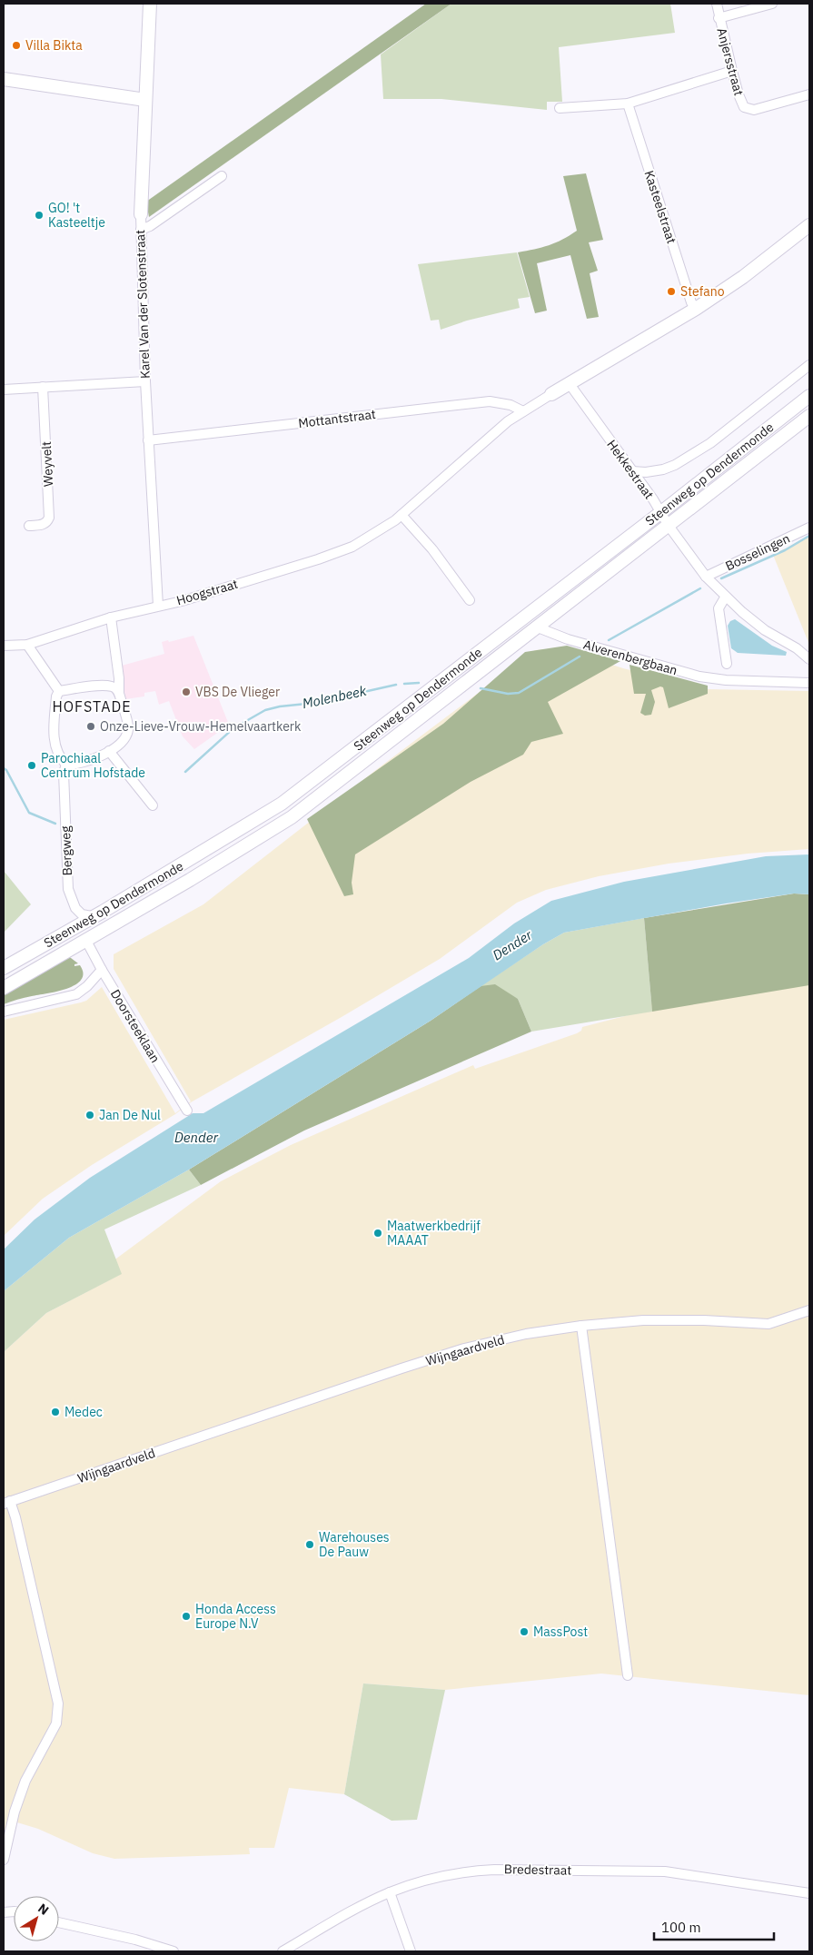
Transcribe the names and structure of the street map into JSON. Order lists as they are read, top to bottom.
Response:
{
  "streets": {
    "main road": ["Karel Van der Slotenstraat", "Steenweg op Dendermonde"],
    "street": [
      "Anjersstraat",
      "Kasteelstraat",
      "Mottantstraat",
      "Weyvelt",
      "Hekkestraat",
      "Bosselingen",
      "Hoogstraat",
      "Alverenbergbaan",
      "Bergweg",
      "Doorsteeklaan",
      "Wijngaardveld",
      "Bredestraat"
    ]
  },
  "crossings": [
    ["Karel Van der Slotenstraat", "Mottantstraat"],
    ["Karel Van der Slotenstraat", "Hoogstraat"],
    ["Mottantstraat", "Hoogstraat"],
    ["Hekkestraat", "Steenweg op Dendermonde"],
    ["Hekkestraat", "Bosselingen"],
    ["Steenweg op Dendermonde", "Alverenbergbaan"],
    ["Steenweg op Dendermonde", "Bergweg"],
    ["Steenweg op Dendermonde", "Doorsteeklaan"]
  ],
  "districts": ["HOFSTADE"],
  "water": ["Molenbeek", "Dender"],
  "places": [
    "Villa Bikta",
    "GO! 't Kasteeltje",
    "Stefano",
    "VBS De Vlieger",
    "Onze-Lieve-Vrouw-Hemelvaartkerk",
    "Parochiaal Centrum Hofstade",
    "Jan De Nul",
    "Maatwerkbedrijf MAAAT",
    "Medec",
    "Warehouses De Pauw",
    "Honda Access Europe N.V",
    "MassPost"
  ],
  "scale_bar": "100 m",
  "north": "top right"
}
